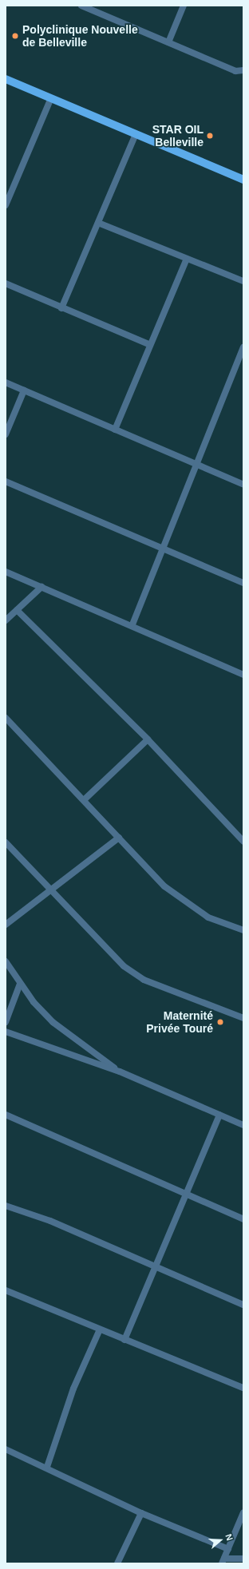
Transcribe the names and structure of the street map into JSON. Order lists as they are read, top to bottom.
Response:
{
  "places": ["Polyclinique Nouvelle de Belleville", "STAR OIL Belleville", "Maternité Privée Touré"],
  "north": "right"
}
